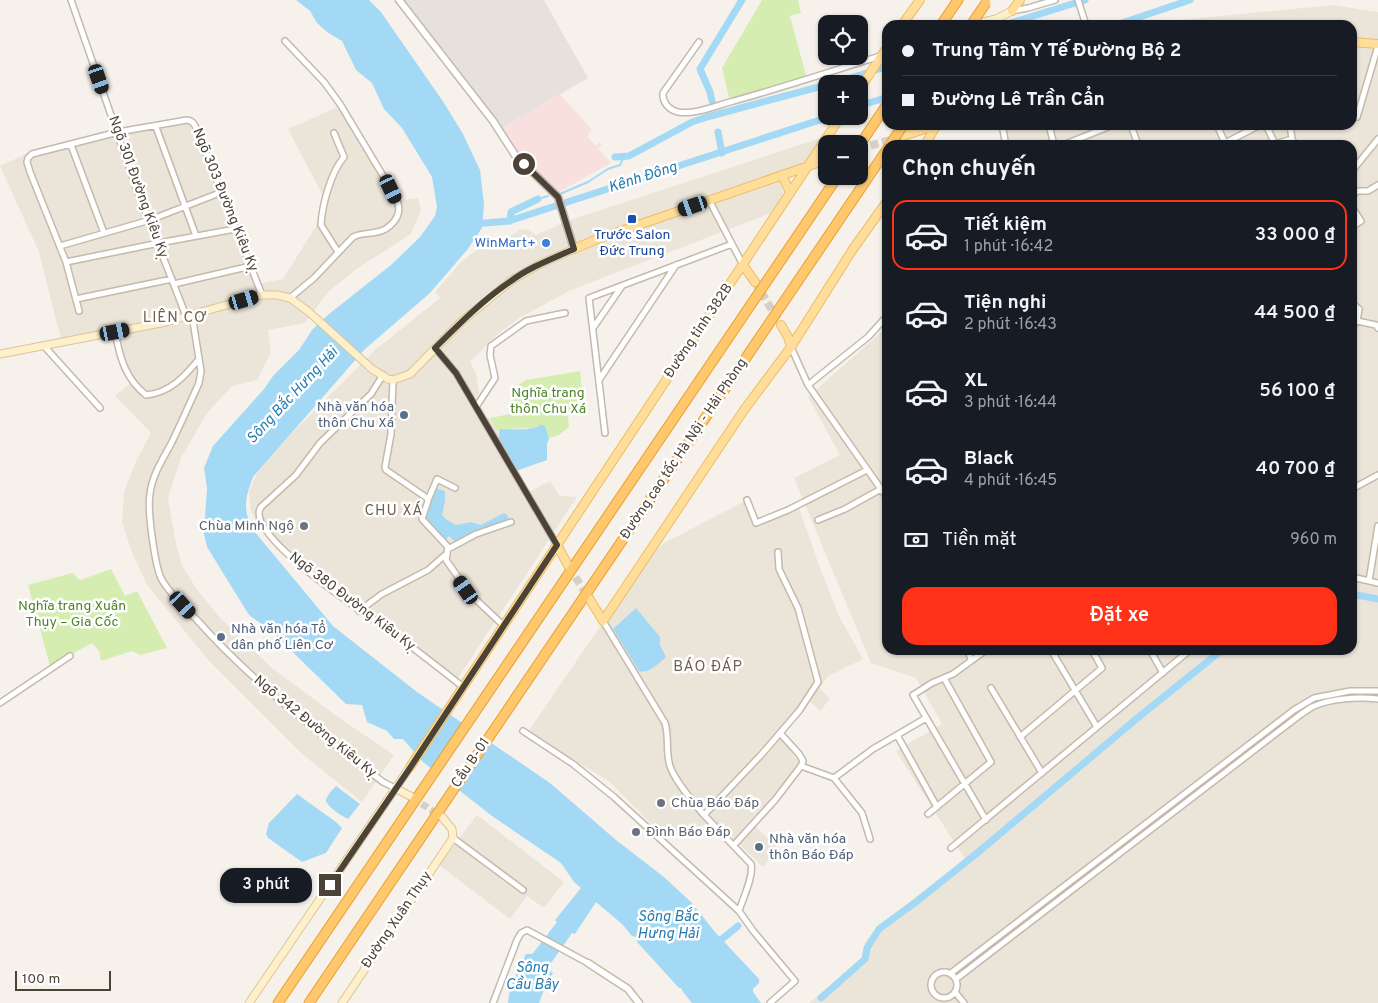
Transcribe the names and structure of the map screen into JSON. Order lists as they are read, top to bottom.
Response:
{
  "streets": {
    "highway": ["Đường cao tốc Hà Nội - Hải Phòng", "Cầu B-01"],
    "main road": ["Đường tỉnh 382B", "Đường Xuân Thụy"],
    "street": [
      "Ngõ 301 Đường Kiêu Kỵ",
      "Ngõ 303 Đường Kiêu Kỵ",
      "Ngõ 380 Đường Kiêu Kỵ",
      "Ngõ 342 Đường Kiêu Kỵ"
    ]
  },
  "crossings": [
    ["Ngõ 301 Đường Kiêu Kỵ", "Ngõ 303 Đường Kiêu Kỵ"],
    ["Ngõ 301 Đường Kiêu Kỵ", "Ngõ 342 Đường Kiêu Kỵ"],
    ["Đường tỉnh 382B", "Ngõ 380 Đường Kiêu Kỵ"],
    ["Đường cao tốc Hà Nội - Hải Phòng", "Cầu B-01"]
  ],
  "districts": ["LIÊN CƠ", "CHU XÁ", "BÁO ĐÁP"],
  "water": ["Kênh Đông", "Sông Bắc Hưng Hải", "Sông Cầu Bây"],
  "parks": ["Nghĩa trang thôn Chu Xá", "Nghĩa trang Xuân Thụy – Gia Cốc"],
  "places": {
    "transit": ["Trước Salon Đức Trung"],
    "other": [
      "WinMart+",
      "Nhà văn hóa thôn Chu Xá",
      "Chùa Minh Ngộ",
      "Nhà văn hóa Tổ dân phố Liên Cơ",
      "Chùa Báo Đáp",
      "Đình Báo Đáp",
      "Nhà văn hóa thôn Báo Đáp"
    ]
  },
  "scale_bar": "100 m",
  "page": {
    "map_buttons": ["+", "−"],
    "banner": ["Trung Tâm Y Tế Đường Bộ 2", "Đường Lê Trần Cẩn"],
    "heading": "Chọn chuyến",
    "list": [
      {
        "name": "Tiết kiệm",
        "note": "1 phút · 16:42",
        "value": "33 000 ₫"
      },
      {
        "name": "Tiện nghi",
        "note": "2 phút · 16:43",
        "value": "44 500 ₫"
      },
      {
        "name": "XL",
        "note": "3 phút · 16:44",
        "value": "56 100 ₫"
      },
      {
        "name": "Black",
        "note": "4 phút · 16:45",
        "value": "40 700 ₫"
      }
    ],
    "pay": ["Tiền mặt", "960 m"],
    "buttons": "Đặt xe",
    "bubble": "3 phút",
    "scale": "100 m"
  }
}
